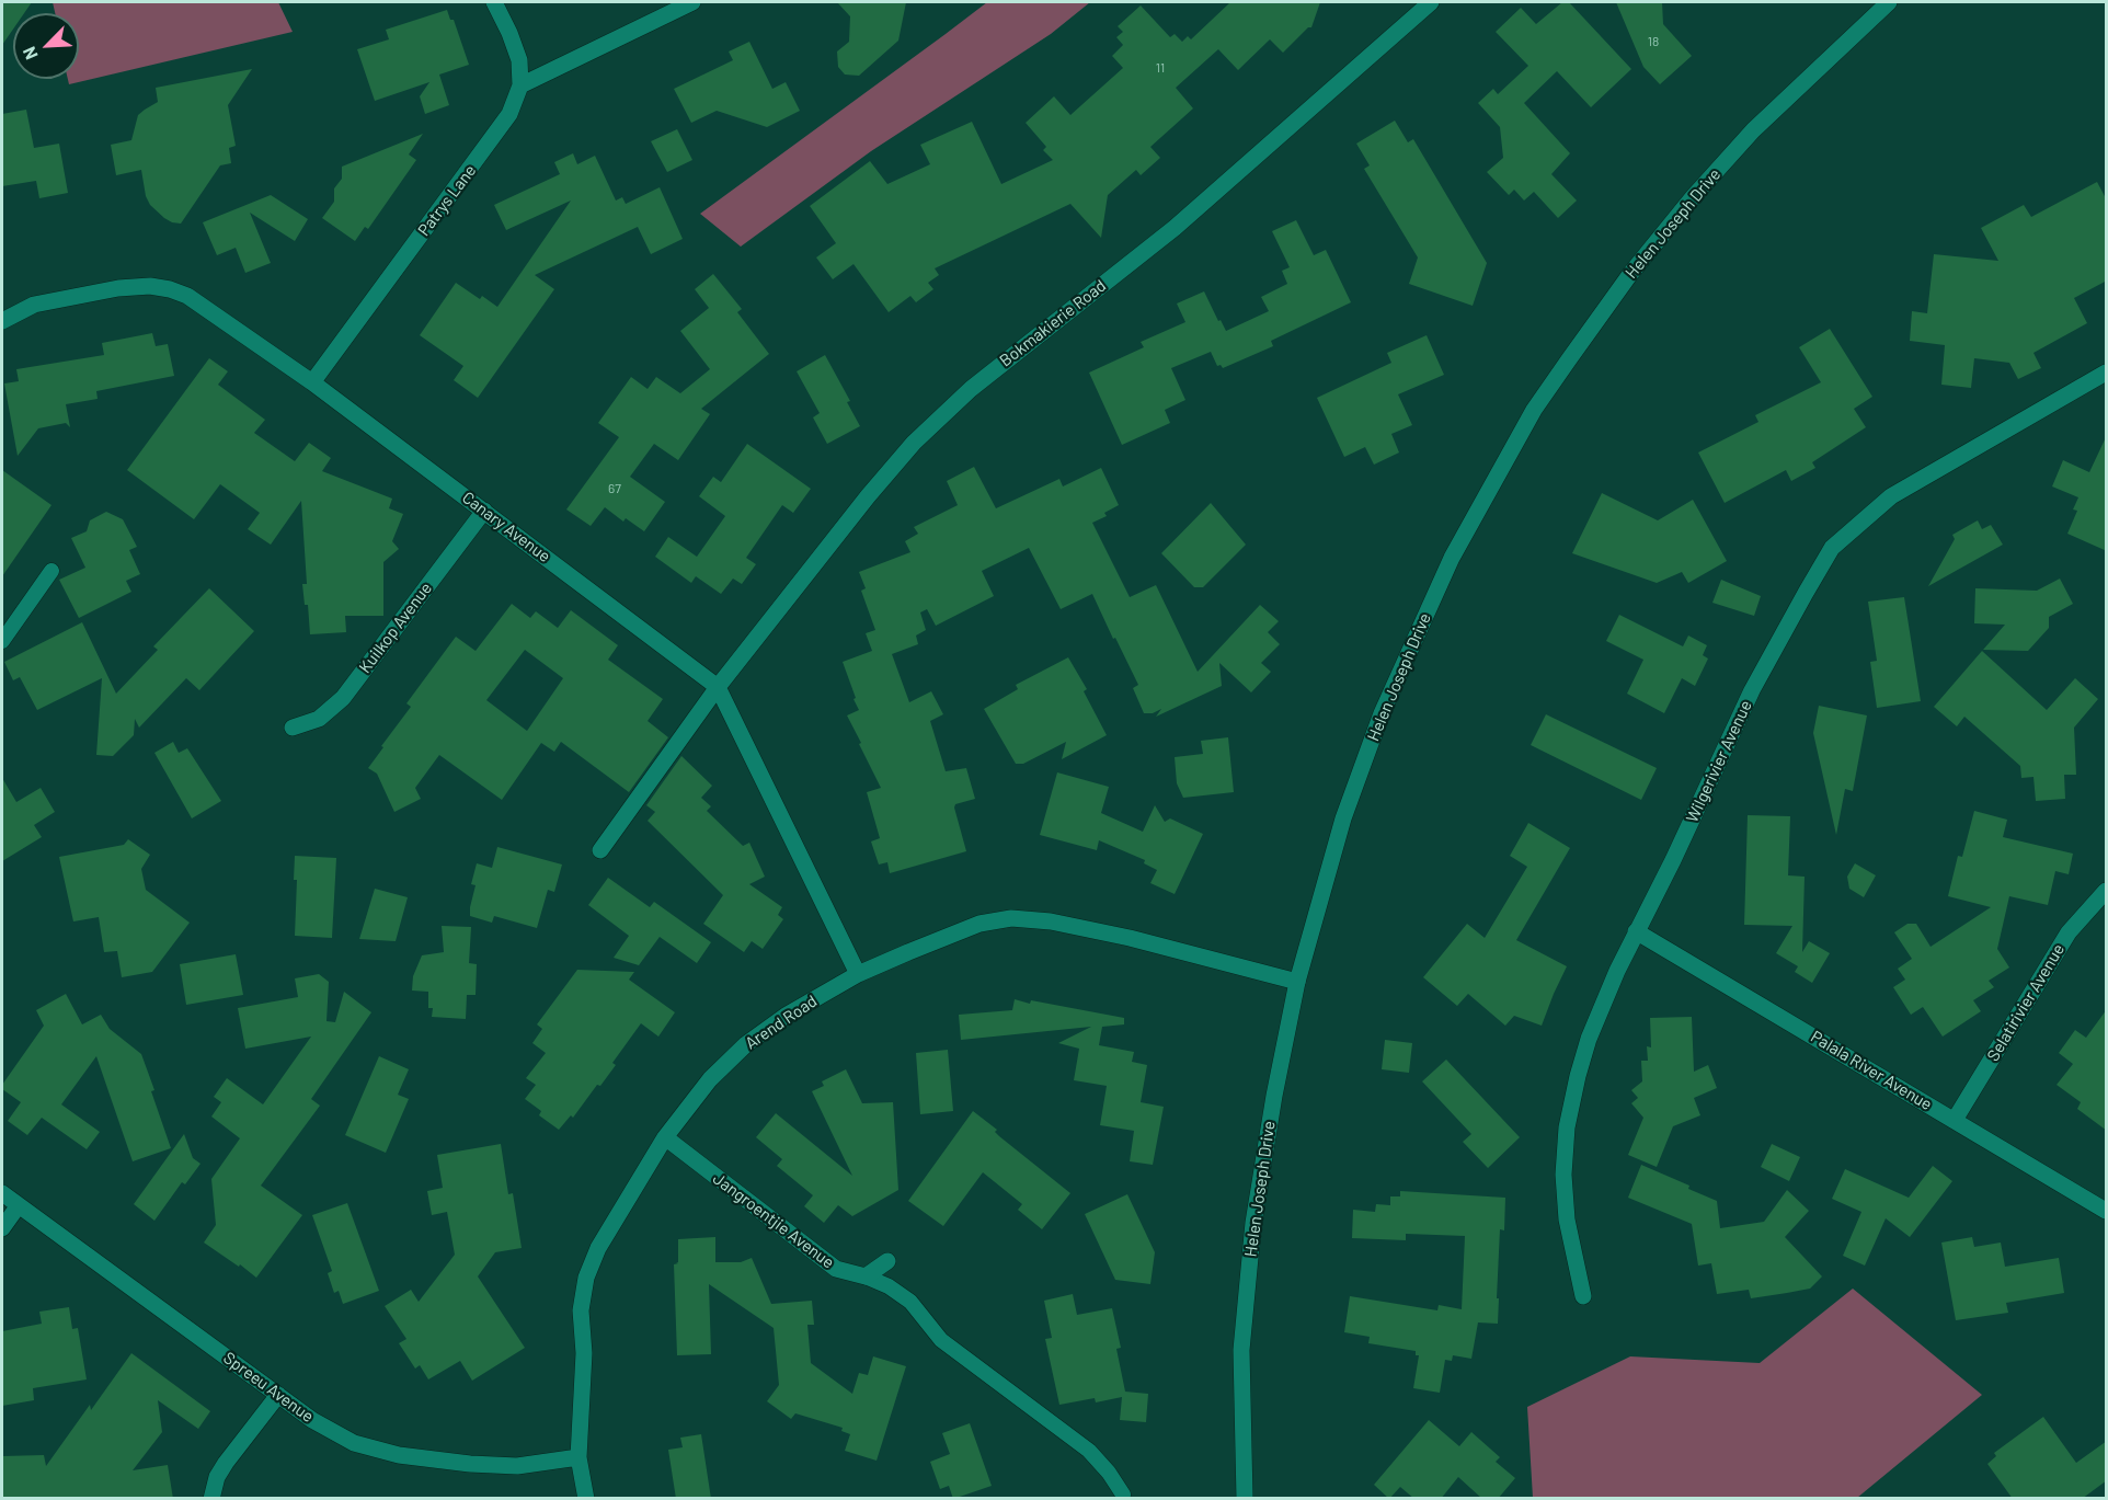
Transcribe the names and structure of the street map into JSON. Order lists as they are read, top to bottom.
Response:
{
  "streets": {
    "street": [
      "Patrys Lane",
      "Helen Joseph Drive",
      "Bokmakierie Road",
      "Canary Avenue",
      "Kuilkop Avenue",
      "Wilgerivier Avenue",
      "Selatirivier Avenue",
      "Arend Road",
      "Palala River Avenue",
      "Jangroentjie Avenue",
      "Spreeu Avenue"
    ]
  },
  "crossings": [
    ["Patrys Lane", "Canary Avenue"],
    ["Helen Joseph Drive", "Arend Road"],
    ["Bokmakierie Road", "Canary Avenue"],
    ["Canary Avenue", "Kuilkop Avenue"],
    ["Canary Avenue", "Arend Road"],
    ["Wilgerivier Avenue", "Palala River Avenue"],
    ["Selatirivier Avenue", "Palala River Avenue"],
    ["Arend Road", "Jangroentjie Avenue"],
    ["Arend Road", "Spreeu Avenue"]
  ],
  "house_numbers": ["18", "11", "67"],
  "north": "bottom left"
}
